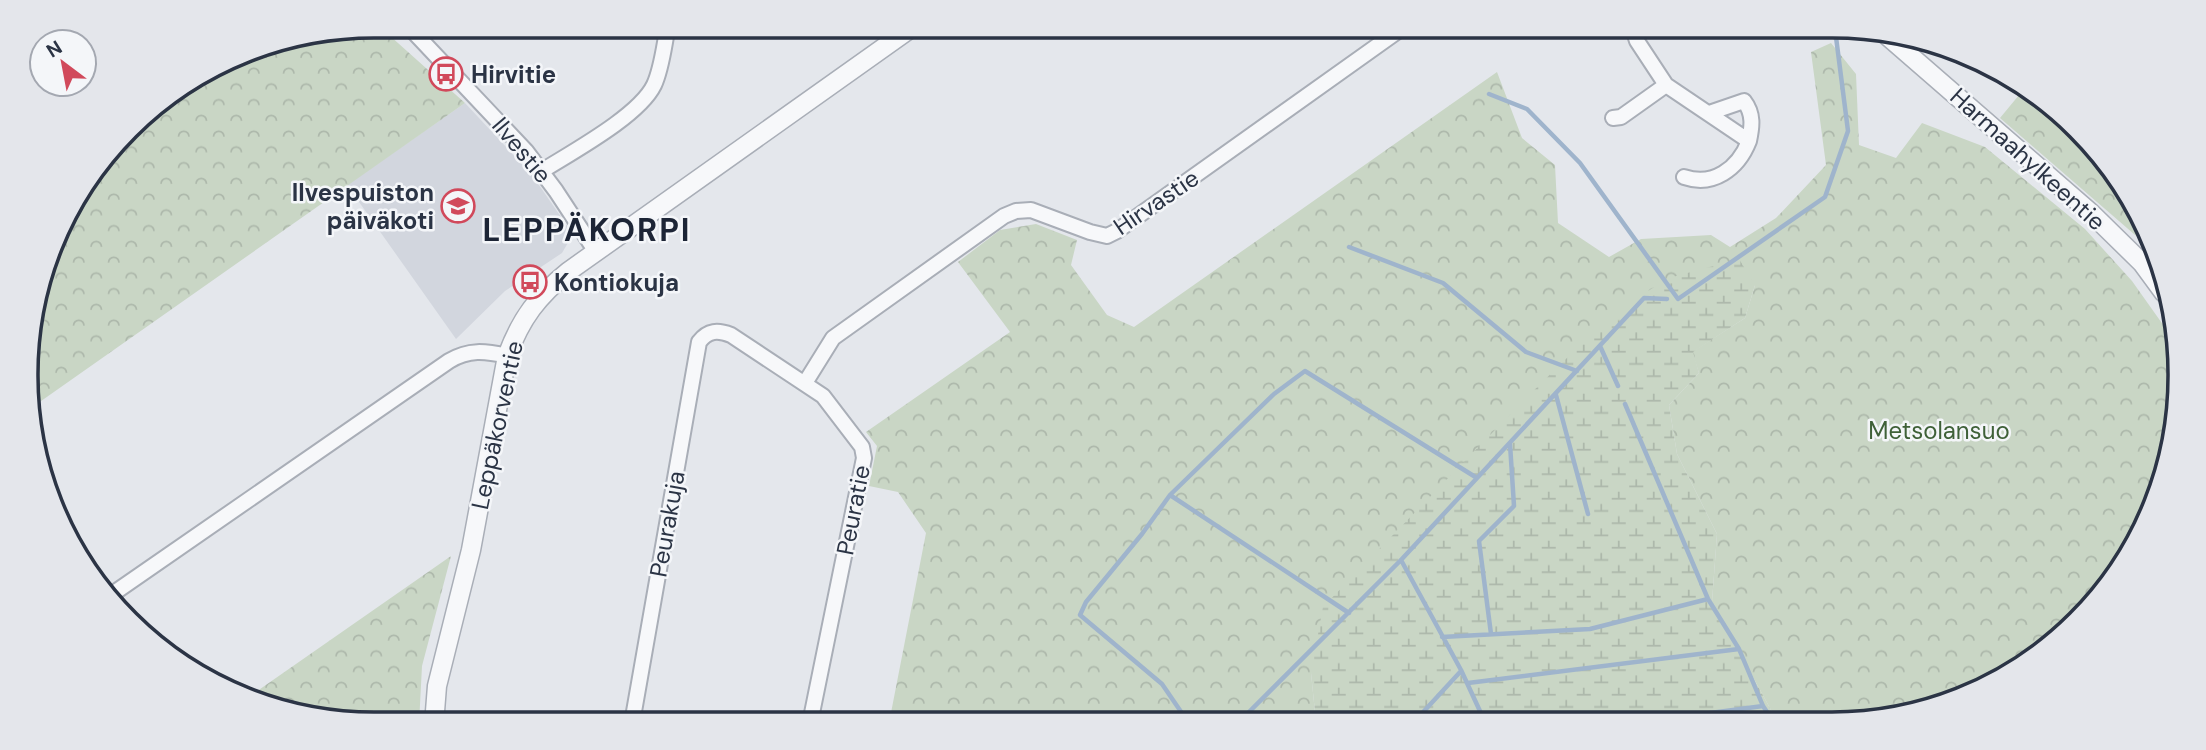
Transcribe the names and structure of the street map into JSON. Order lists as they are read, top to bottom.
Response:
{
  "streets": {
    "street": [
      "Ilvestie",
      "Harmaahylkeentie",
      "Hirvastie",
      "Leppäkorventie",
      "Peuratie",
      "Peurakuja"
    ]
  },
  "crossings": [
    ["Ilvestie", "Leppäkorventie"],
    ["Hirvastie", "Peuratie"],
    ["Peuratie", "Peurakuja"]
  ],
  "districts": ["LEPPÄKORPI"],
  "parks": ["Metsolansuo"],
  "places": {
    "bus stop": ["Hirvitie", "Kontiokuja"],
    "school or university": ["Ilvespuiston päiväkoti"]
  },
  "north": "top left"
}
